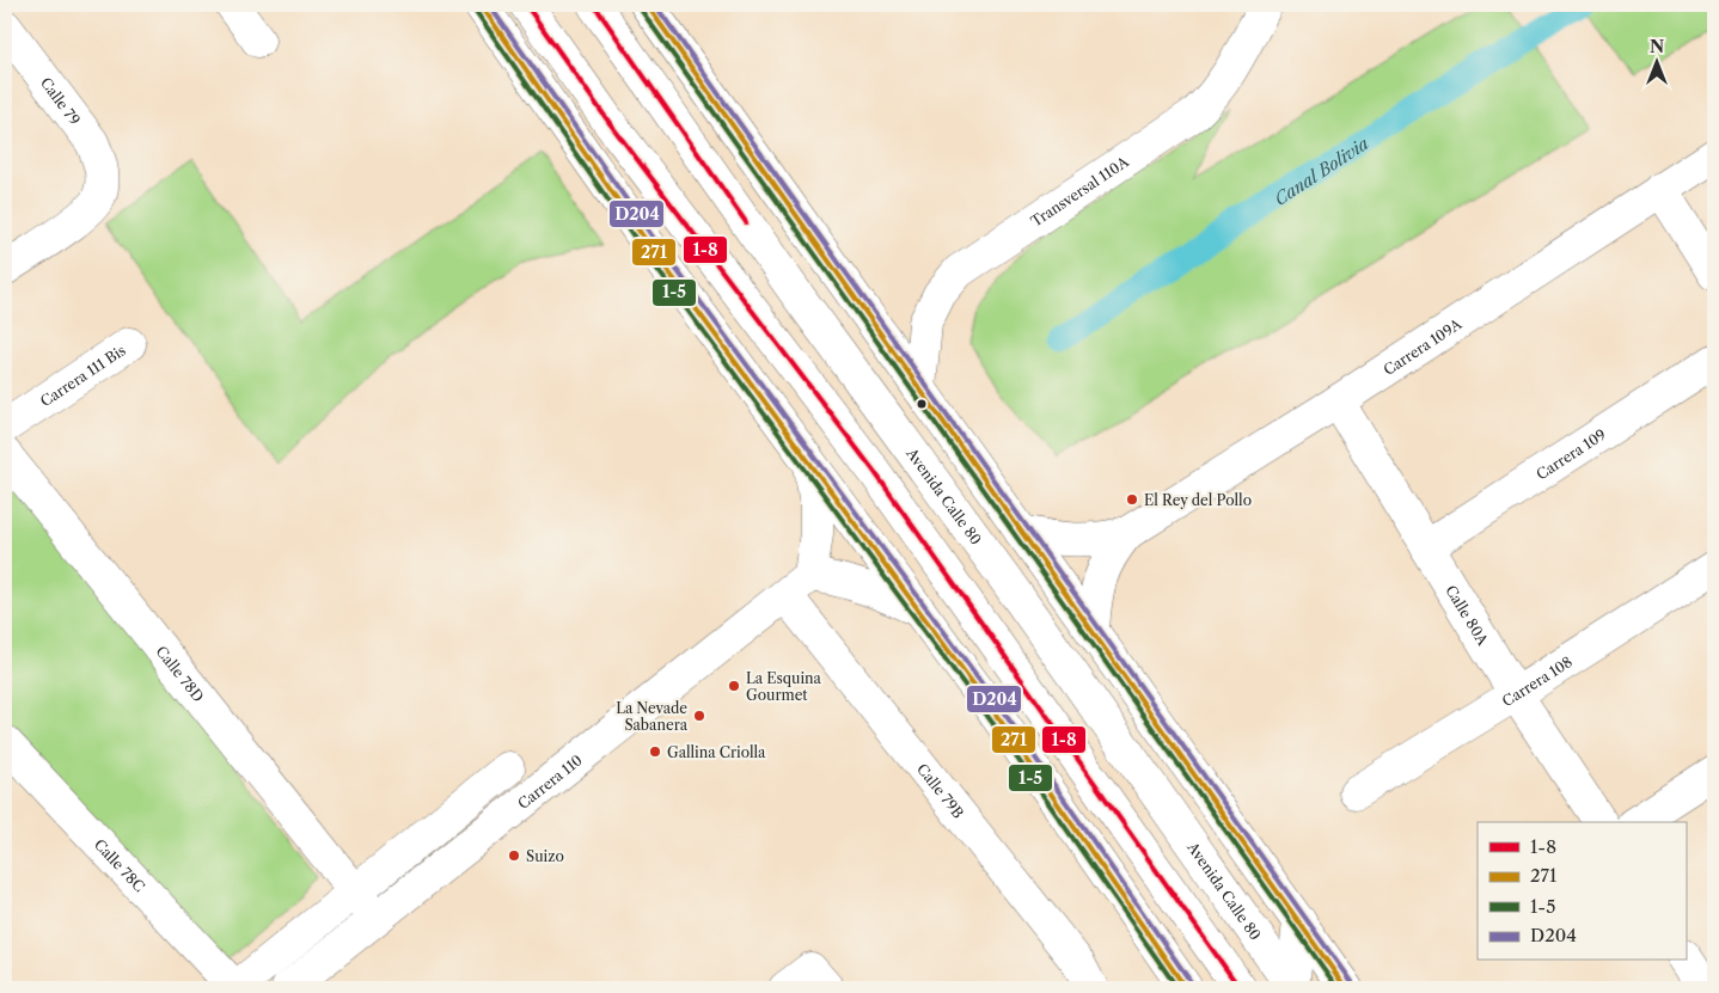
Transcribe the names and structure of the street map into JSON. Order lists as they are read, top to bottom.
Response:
{
  "streets": {
    "main road": [
      "Calle 79",
      "Transversal 110A",
      "Carrera 109A",
      "Carrera 111 Bis",
      "Carrera 109",
      "Avenida Calle 80",
      "Calle 80A",
      "Calle 78D",
      "Carrera 108",
      "Carrera 110",
      "Calle 79B",
      "Calle 78C"
    ]
  },
  "crossings": [
    ["Carrera 109A", "Calle 80A"],
    ["Carrera 109", "Calle 80A"],
    ["Calle 80A", "Carrera 108"],
    ["Calle 78D", "Carrera 110"],
    ["Carrera 110", "Calle 79B"]
  ],
  "water": ["Canal Bolivia"],
  "places": [
    "El Rey del Pollo",
    "La Esquina Gourmet",
    "La Nevade Sabanera",
    "Gallina Criolla",
    "Suizo"
  ],
  "lines": [
    "transit line 1-8",
    "transit line 271",
    "transit line D204",
    "transit line 1-5"
  ],
  "legend": [
    "1-8",
    "271",
    "1-5",
    "D204"
  ],
  "north": "top"
}
